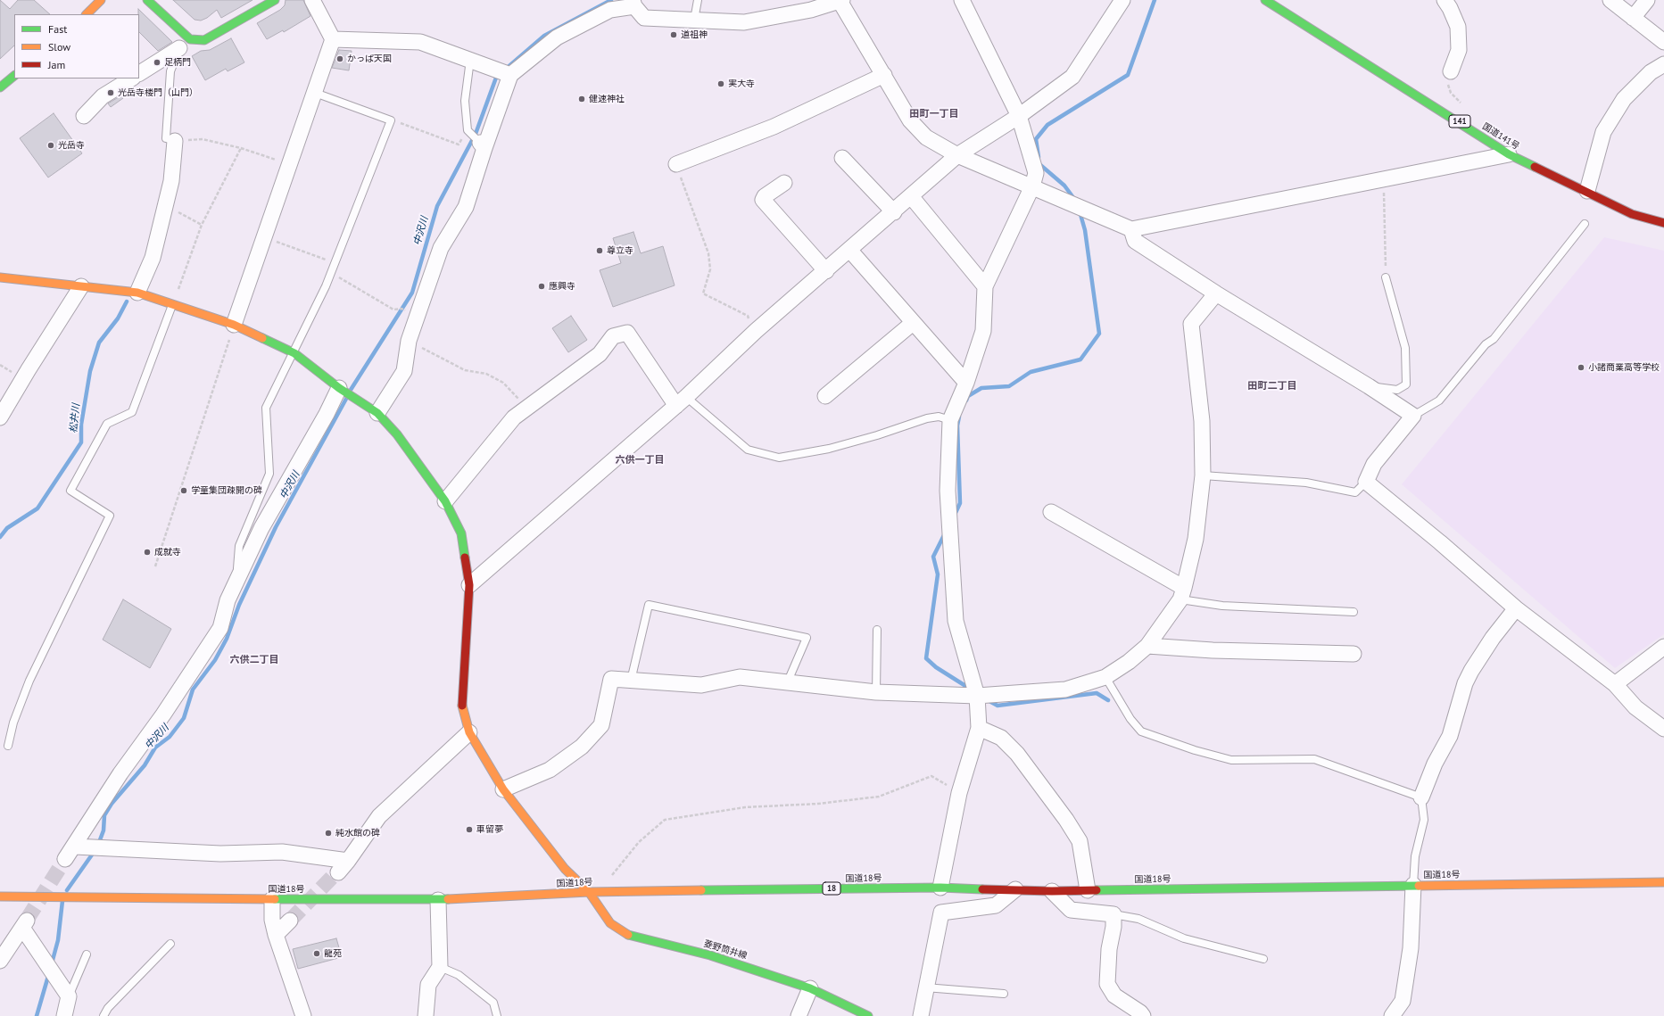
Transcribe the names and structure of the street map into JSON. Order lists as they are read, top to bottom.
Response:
{
  "streets": {
    "main road": [
      "141",
      "国道141号",
      "国道18号",
      "18",
      "菱野筒井線"
    ]
  },
  "crossings": [
    ["国道18号", "菱野筒井線"]
  ],
  "districts": [
    "田町一丁目",
    "田町二丁目",
    "六供一丁目",
    "六供二丁目"
  ],
  "water": ["中沢川", "松井川"],
  "places": [
    "道祖神",
    "かっぱ天国",
    "足柄門",
    "実大寺",
    "光岳寺楼門（山門）",
    "健速神社",
    "光岳寺",
    "尊立寺",
    "應興寺",
    "小諸商業高等学校",
    "学童集団疎開の碑",
    "成就寺",
    "車留夢",
    "純水館の碑",
    "龍苑"
  ],
  "legend": ["Fast", "Slow", "Jam"]
}
